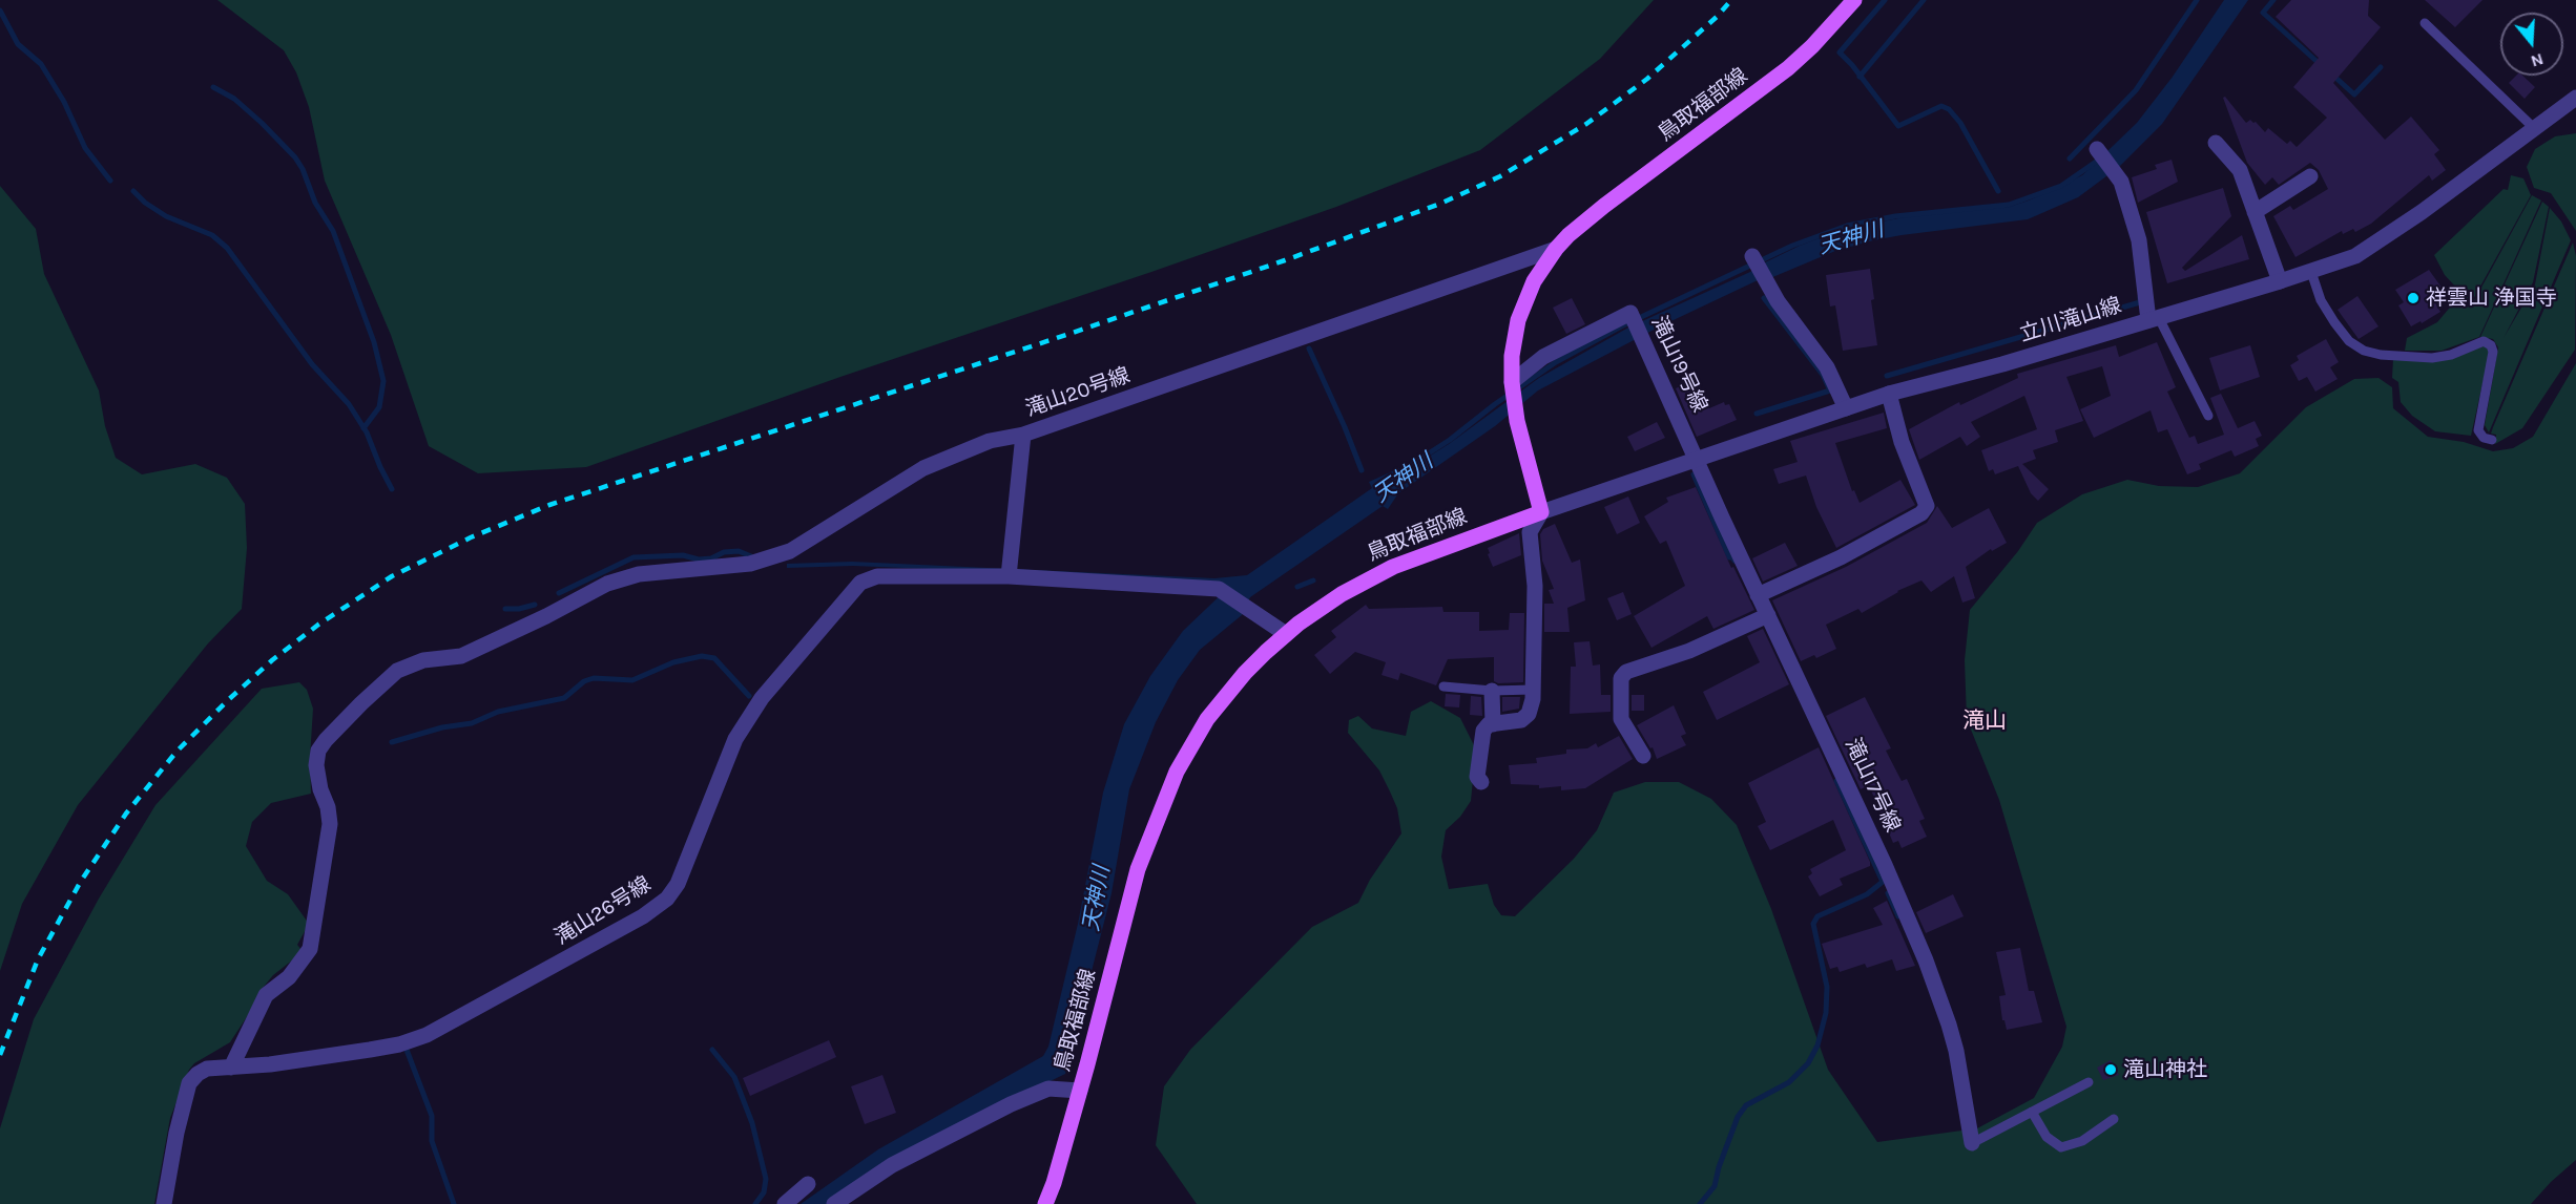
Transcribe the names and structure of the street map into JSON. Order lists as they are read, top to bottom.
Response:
{
  "streets": {
    "main road": ["鳥取福部線"],
    "street": [
      "立川滝山線",
      "滝山19号線",
      "滝山20号線",
      "滝山17号線",
      "滝山26号線"
    ]
  },
  "crossings": [
    ["鳥取福部線", "立川滝山線"],
    ["鳥取福部線", "滝山19号線"],
    ["鳥取福部線", "滝山20号線"],
    ["立川滝山線", "滝山19号線"],
    ["立川滝山線", "滝山17号線"],
    ["滝山19号線", "滝山17号線"],
    ["滝山20号線", "滝山26号線"]
  ],
  "districts": ["滝山"],
  "water": ["天神川"],
  "places": ["祥雲山 浄国寺", "滝山神社"],
  "north": "bottom"
}
